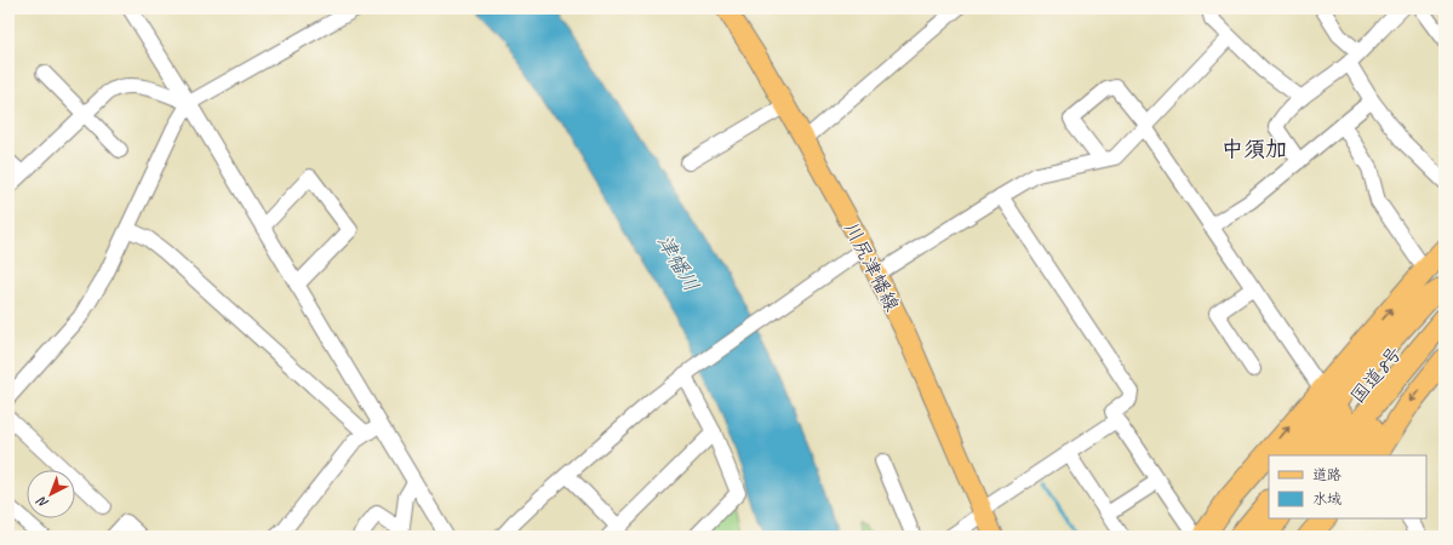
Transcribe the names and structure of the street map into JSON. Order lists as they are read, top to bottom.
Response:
{
  "streets": {
    "highway": ["国道8号"],
    "main road": ["川尻津幡線"]
  },
  "districts": ["中須加"],
  "water": ["津幡川"],
  "legend": ["道路", "水域"],
  "north": "bottom left"
}
